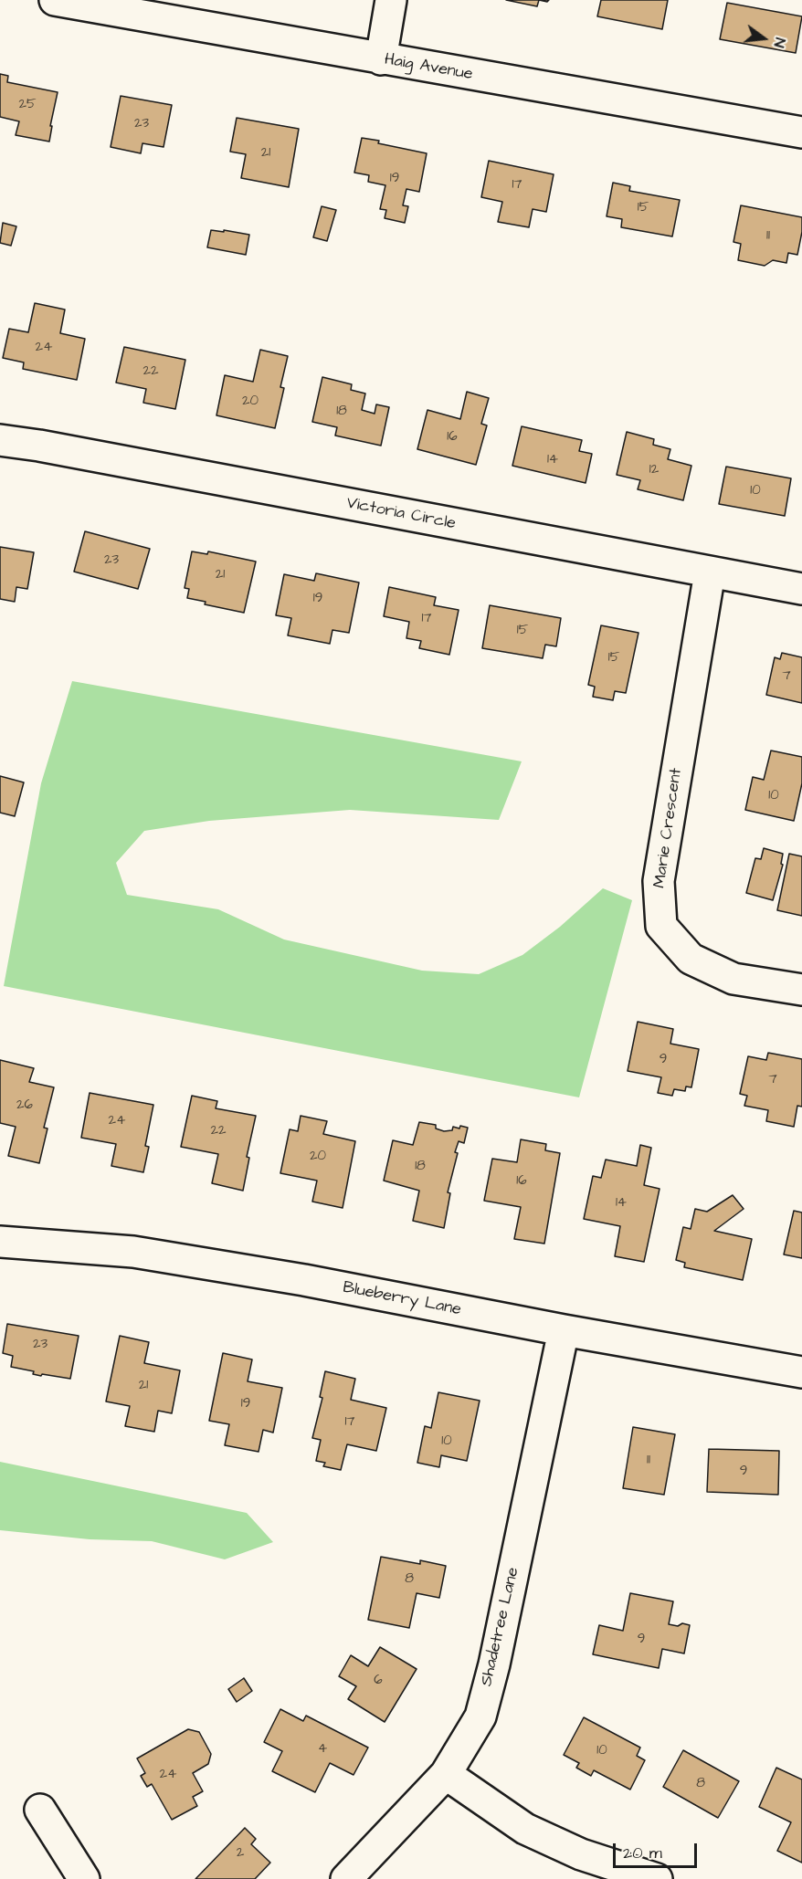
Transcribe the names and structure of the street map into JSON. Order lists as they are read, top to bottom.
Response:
{
  "streets": {
    "street": [
      "Haig Avenue",
      "Victoria Circle",
      "Marie Crescent",
      "Blueberry Lane",
      "Shadetree Lane"
    ]
  },
  "crossings": [
    ["Victoria Circle", "Marie Crescent"],
    ["Blueberry Lane", "Shadetree Lane"]
  ],
  "house_numbers": [
    "25",
    "23",
    "21",
    "19",
    "17",
    "15",
    "11",
    "24",
    "22",
    "20",
    "18",
    "16",
    "14",
    "12",
    "10",
    "23",
    "21",
    "19",
    "17",
    "15",
    "15",
    "7",
    "10",
    "9",
    "7",
    "26",
    "24",
    "22",
    "20",
    "18",
    "16",
    "14",
    "23",
    "21",
    "19",
    "17",
    "10",
    "11",
    "9",
    "8",
    "9",
    "6",
    "4",
    "10",
    "24",
    "8",
    "2"
  ],
  "scale_bar": "20 m",
  "north": "right"
}
